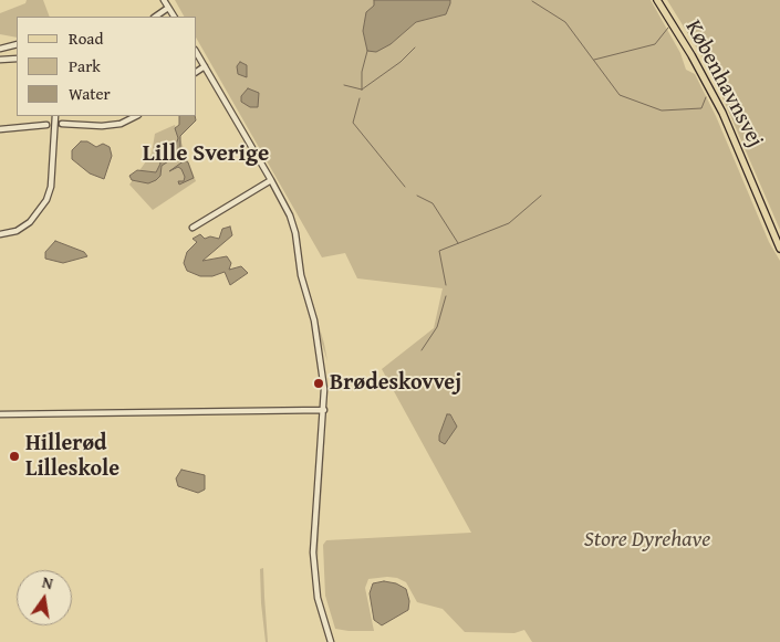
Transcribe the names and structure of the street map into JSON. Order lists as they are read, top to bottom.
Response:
{
  "streets": {
    "main road": ["Københavnsvej"]
  },
  "districts": ["Lille Sverige"],
  "parks": ["Store Dyrehave"],
  "places": ["Brødeskovvej", "Hillerød Lilleskole"],
  "legend": ["Road", "Park", "Water"],
  "north": "top"
}
